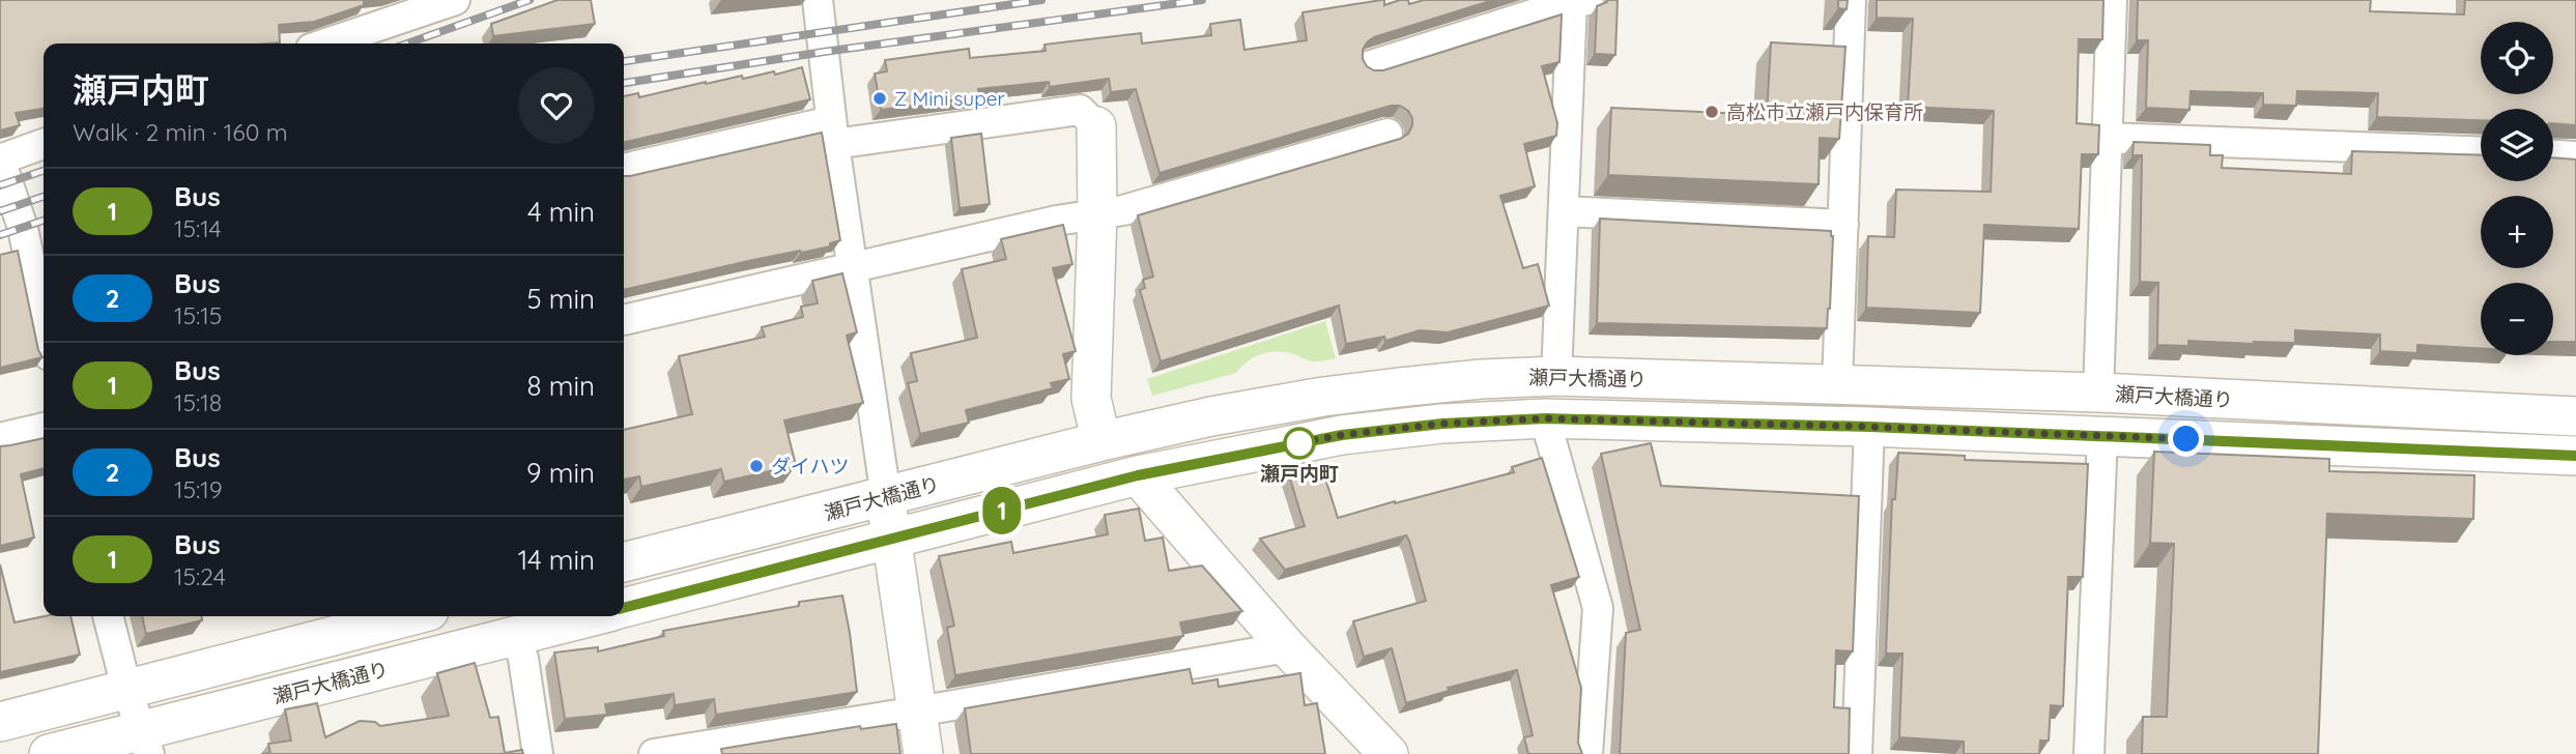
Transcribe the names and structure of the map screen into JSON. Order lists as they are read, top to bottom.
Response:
{
  "streets": {
    "street": ["瀬戸大橋通り"]
  },
  "places": [
    "Z Mini super",
    "高松市立瀬戸内保育所",
    "瀬戸内町",
    "ダイハツ"
  ],
  "lines": ["bus line 1"],
  "page": {
    "on_map": "1",
    "map_buttons": ["+", "−"],
    "heading": ["瀬戸内町", "Walk · 2 min · 160 m"],
    "list": [
      {
        "mark": "1",
        "name": "Bus",
        "note": "15:14",
        "value": "4 min"
      },
      {
        "mark": "2",
        "name": "Bus",
        "note": "15:15",
        "value": "5 min"
      },
      {
        "mark": "1",
        "name": "Bus",
        "note": "15:18",
        "value": "8 min"
      },
      {
        "mark": "2",
        "name": "Bus",
        "note": "15:19",
        "value": "9 min"
      },
      {
        "mark": "1",
        "name": "Bus",
        "note": "15:24",
        "value": "14 min"
      }
    ]
  }
}
